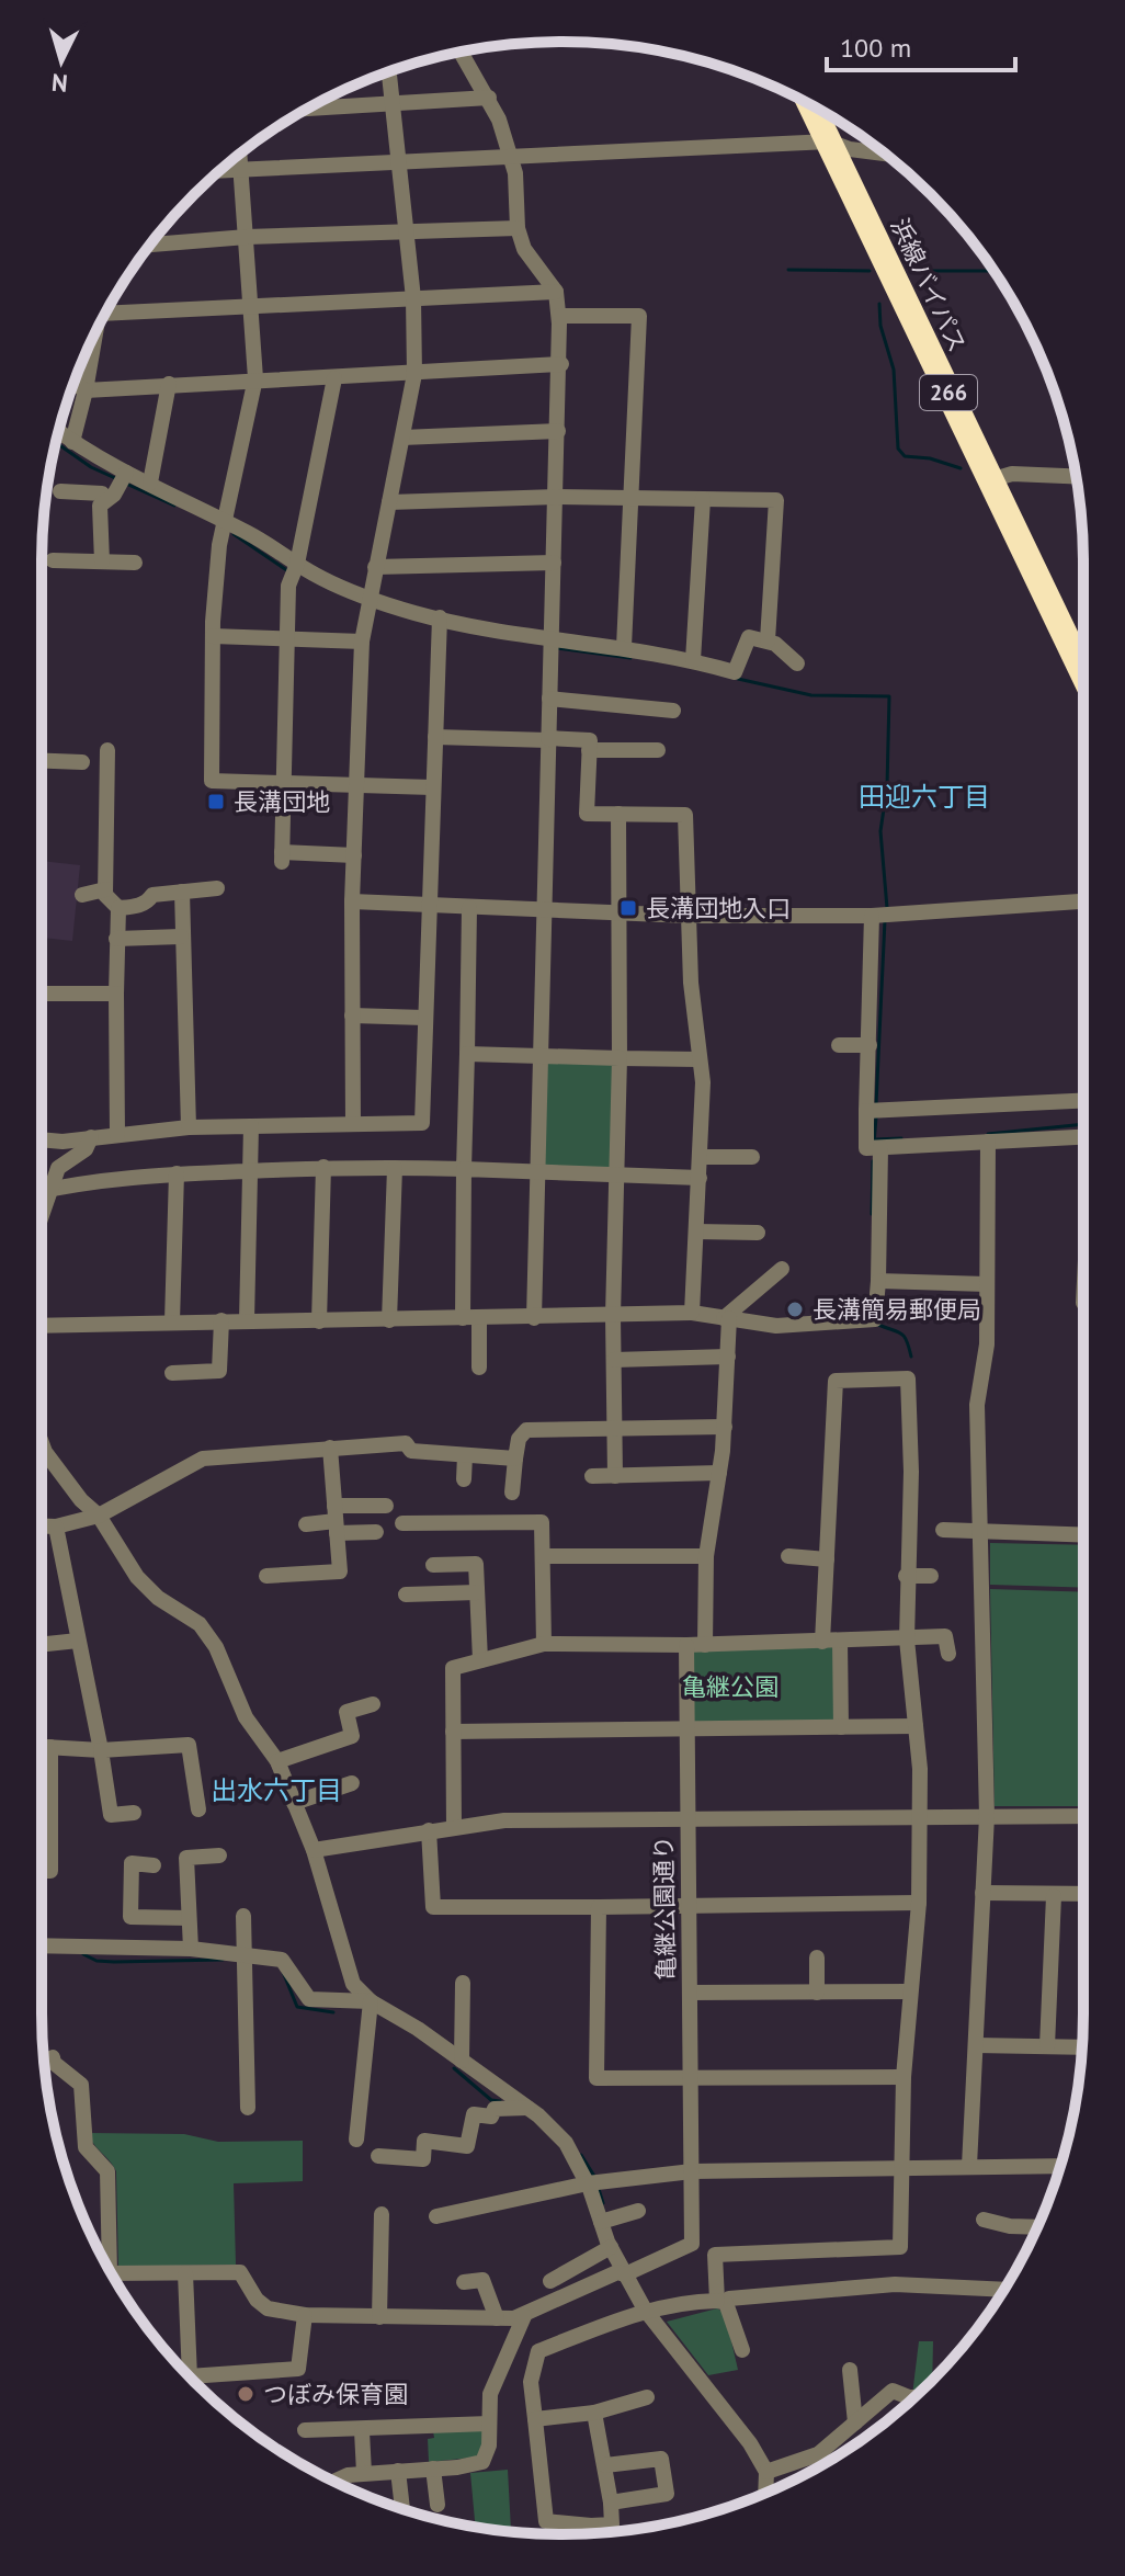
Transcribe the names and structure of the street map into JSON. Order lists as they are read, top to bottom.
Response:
{
  "streets": {
    "highway": ["浜線バイパス", "266"],
    "street": ["亀継公園通り"]
  },
  "districts": ["田迎六丁目", "出水六丁目"],
  "parks": ["亀継公園"],
  "places": {
    "transit": ["長溝団地", "長溝団地入口"],
    "other": ["長溝簡易郵便局", "つぼみ保育園"]
  },
  "scale_bar": "100 m",
  "north": "bottom"
}
